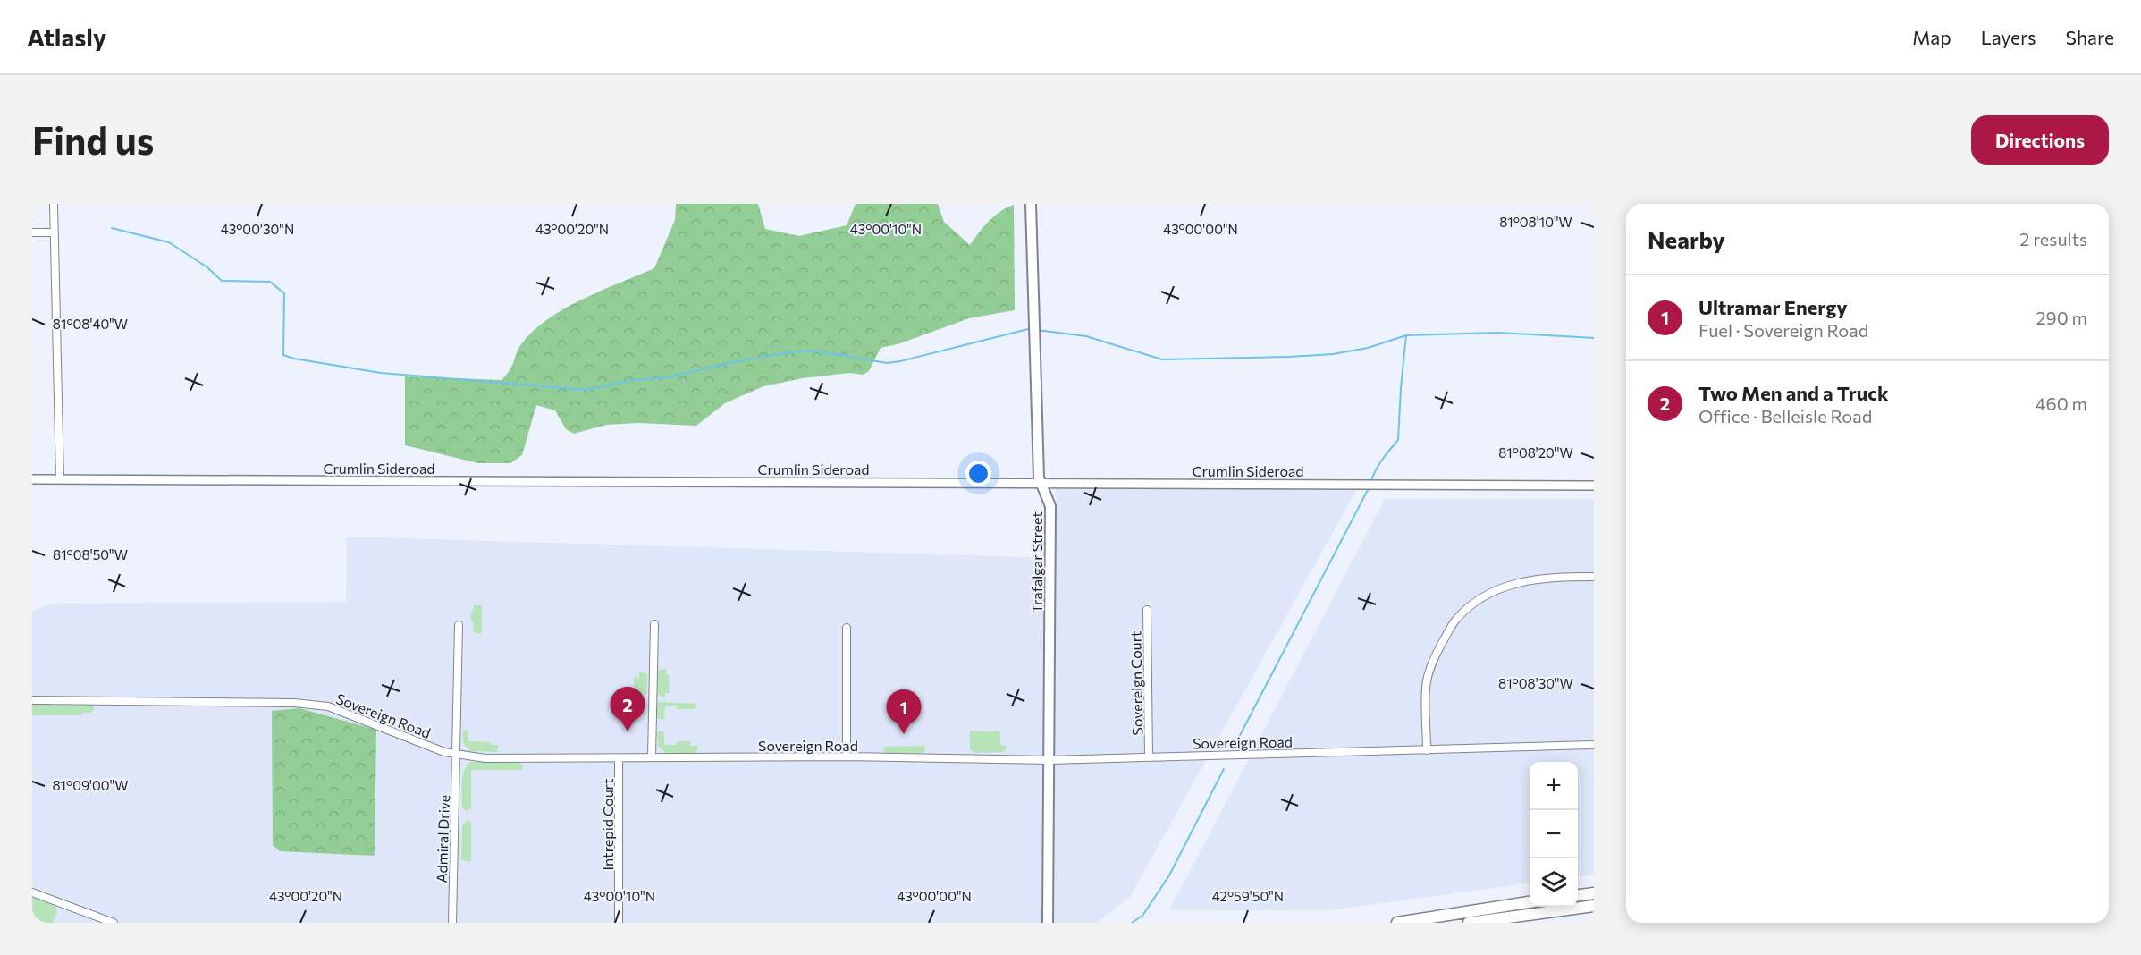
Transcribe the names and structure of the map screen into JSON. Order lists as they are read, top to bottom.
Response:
{
  "streets": {
    "main road": ["Trafalgar Street"],
    "street": [
      "Crumlin Sideroad",
      "Sovereign Court",
      "Sovereign Road",
      "Intrepid Court",
      "Admiral Drive"
    ]
  },
  "crossings": [
    ["Crumlin Sideroad", "Trafalgar Street"],
    ["Trafalgar Street", "Sovereign Road"],
    ["Sovereign Court", "Sovereign Road"],
    ["Sovereign Road", "Intrepid Court"],
    ["Sovereign Road", "Admiral Drive"]
  ],
  "page": {
    "header": "Atlasly",
    "nav": ["Map", "Layers", "Share"],
    "buttons": "Directions",
    "title": "Find us",
    "heading": ["Nearby", "2 results"],
    "list": [
      {
        "mark": "1",
        "name": "Ultramar Energy",
        "note": "Fuel · Sovereign Road",
        "value": "290 m"
      },
      {
        "mark": "2",
        "name": "Two Men and a Truck",
        "note": "Office · Belleisle Road",
        "value": "460 m"
      }
    ],
    "pins": ["2", "1"],
    "map_buttons": ["+", "−"]
  },
  "coordinates": [
    "81°08'10\"W",
    "43°00'30\"N",
    "43°00'20\"N",
    "43°00'10\"N",
    "43°00'00\"N",
    "81°08'40\"W",
    "81°08'20\"W",
    "81°08'50\"W",
    "81°08'30\"W",
    "81°09'00\"W",
    "42°59'50\"N"
  ]
}
